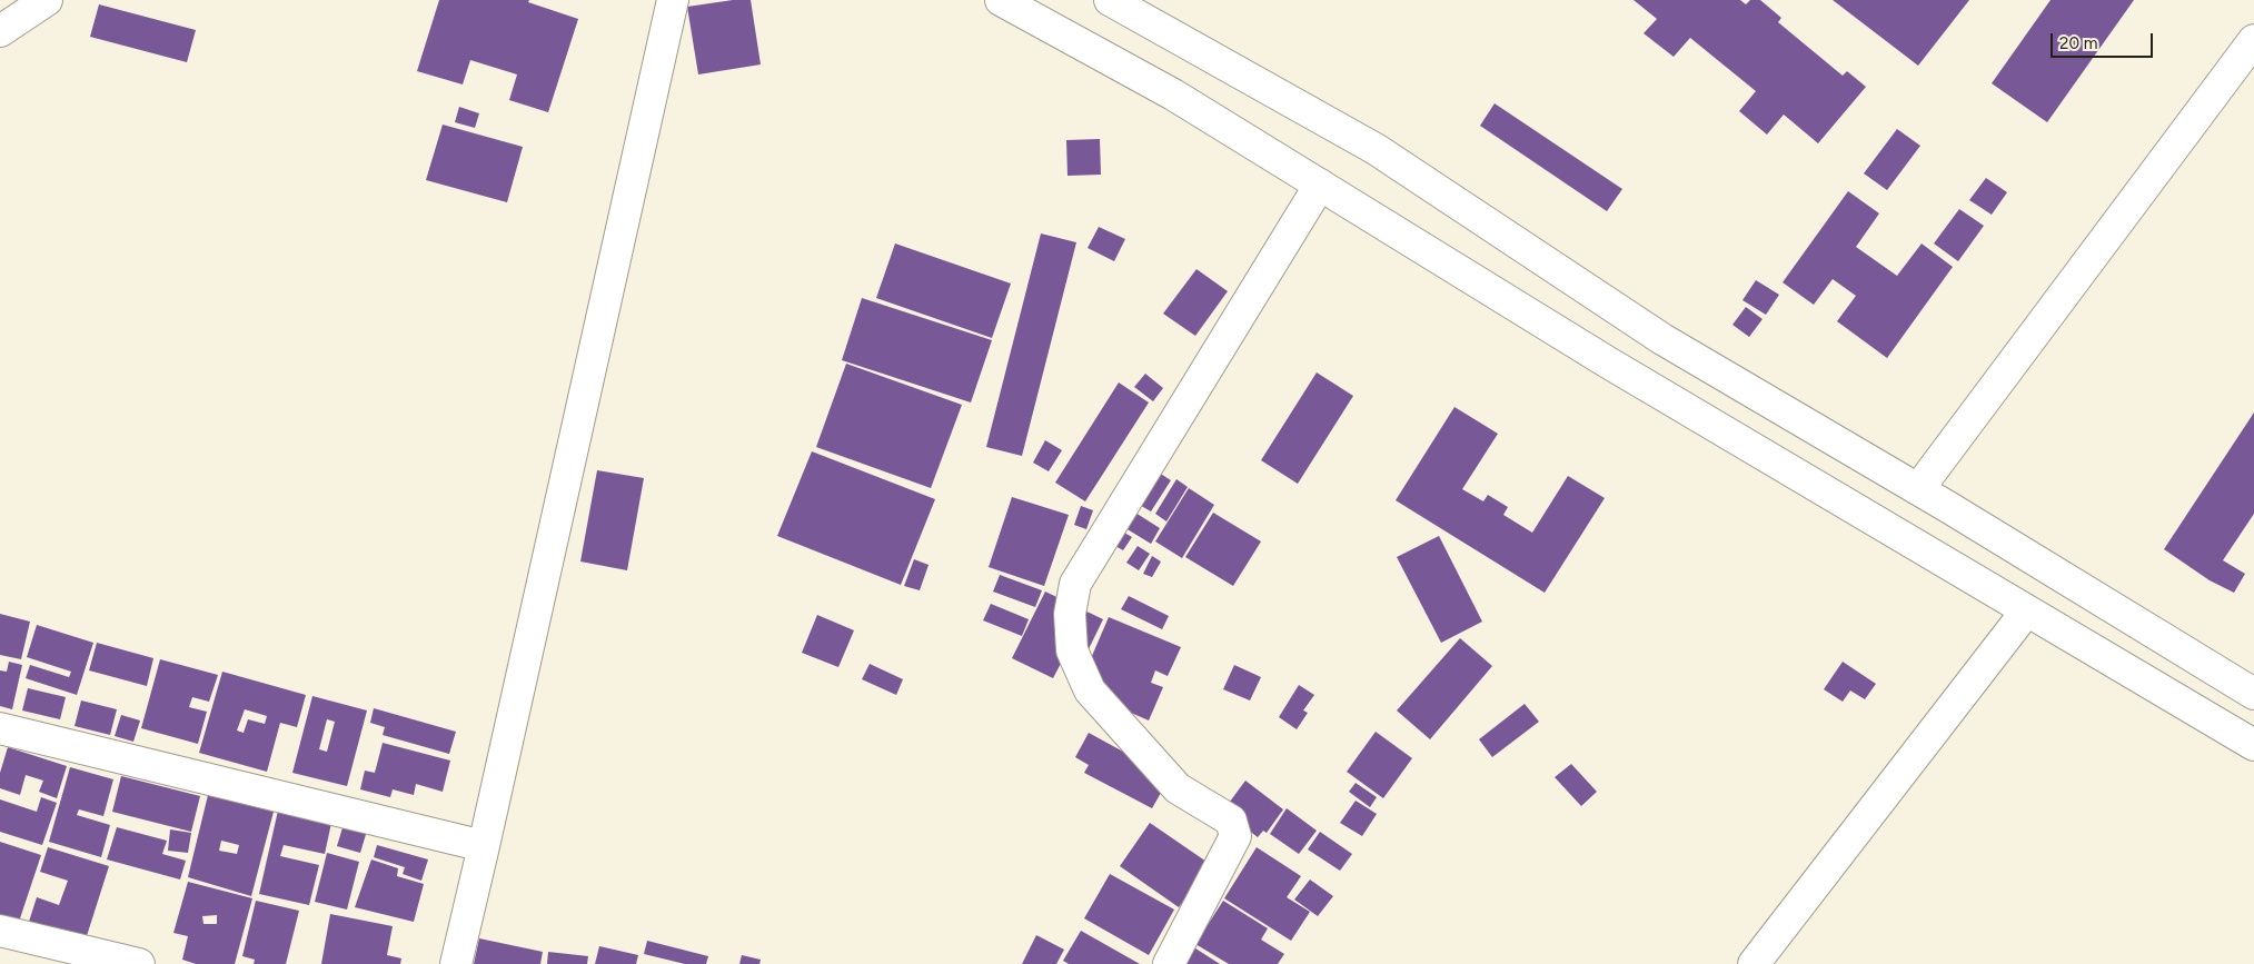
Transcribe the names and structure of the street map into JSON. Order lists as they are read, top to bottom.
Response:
{
  "scale_bar": "20 m"
}
